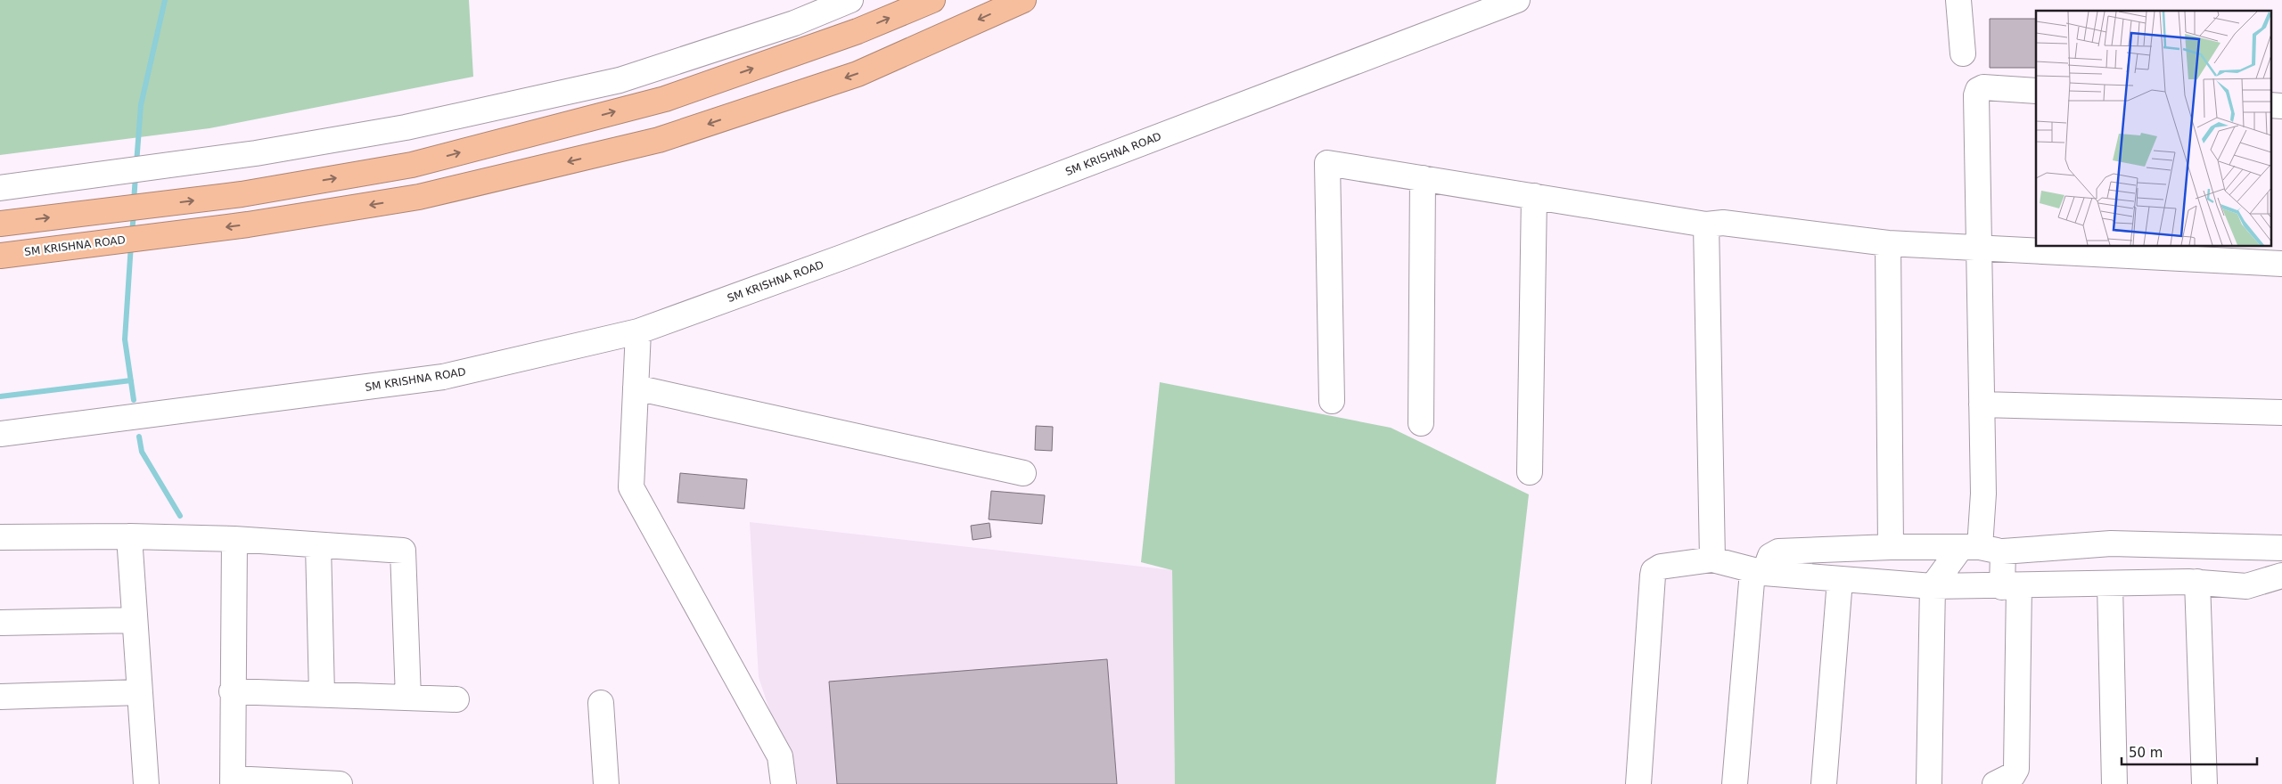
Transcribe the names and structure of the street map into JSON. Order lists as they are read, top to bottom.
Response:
{
  "streets": {
    "highway": ["SM KRISHNA ROAD"]
  },
  "scale_bar": "50 m"
}
